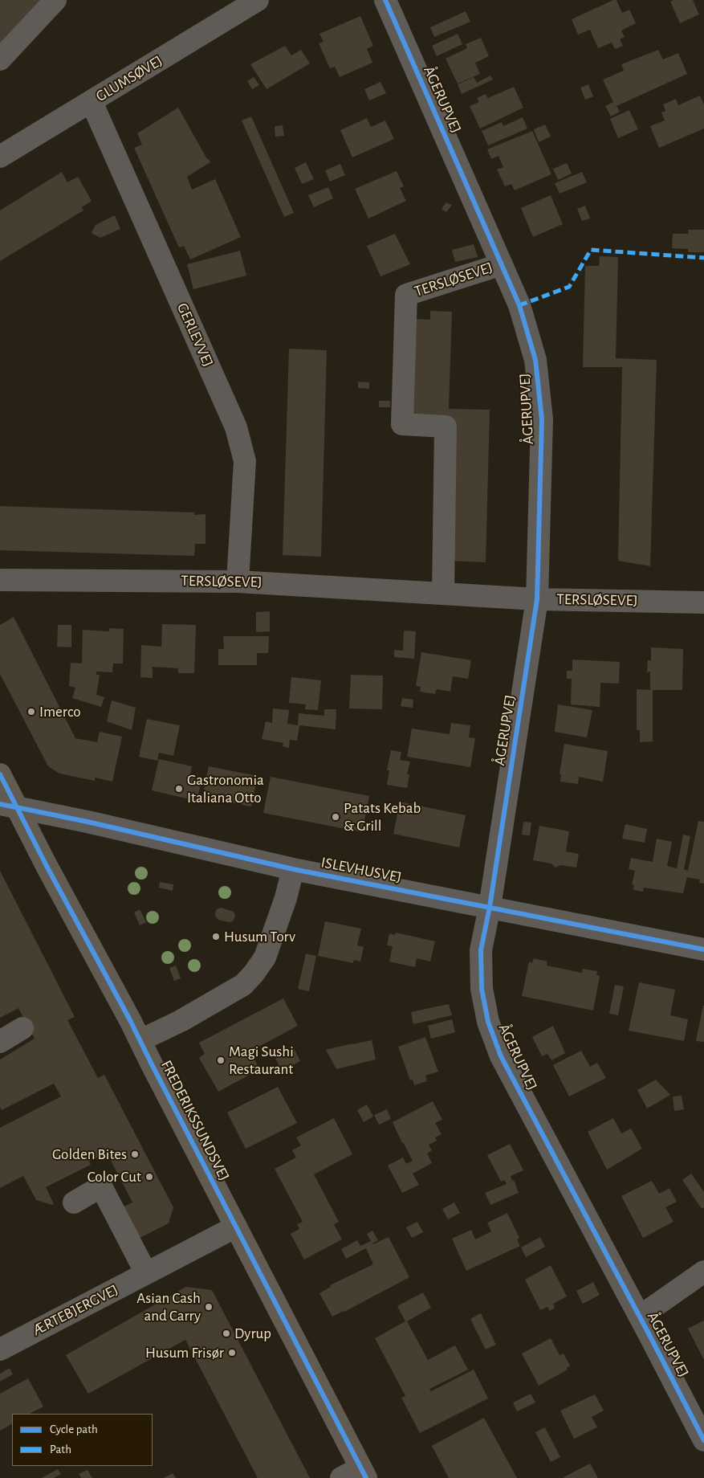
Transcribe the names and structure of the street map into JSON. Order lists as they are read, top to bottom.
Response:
{
  "streets": {
    "main road": ["FREDERIKSSUNDSVEJ"],
    "street": [
      "GLUMSØVEJ",
      "ÅGERUPVEJ",
      "TERSLØSEVEJ",
      "GERLEVVEJ",
      "ISLEVHUSVEJ",
      "ÆRTEBJERGVEJ"
    ]
  },
  "crossings": [
    ["GLUMSØVEJ", "GERLEVVEJ"],
    ["ÅGERUPVEJ", "TERSLØSEVEJ"],
    ["ÅGERUPVEJ", "ISLEVHUSVEJ"],
    ["TERSLØSEVEJ", "GERLEVVEJ"],
    ["ISLEVHUSVEJ", "FREDERIKSSUNDSVEJ"],
    ["FREDERIKSSUNDSVEJ", "ÆRTEBJERGVEJ"]
  ],
  "places": [
    "Imerco",
    "Gastronomia Italiana Otto",
    "Patats Kebab & Grill",
    "Husum Torv",
    "Magi Sushi Restaurant",
    "Golden Bites",
    "Color Cut",
    "Asian Cash and Carry",
    "Dyrup",
    "Husum Frisør"
  ],
  "legend": ["Cycle path", "Path"]
}
